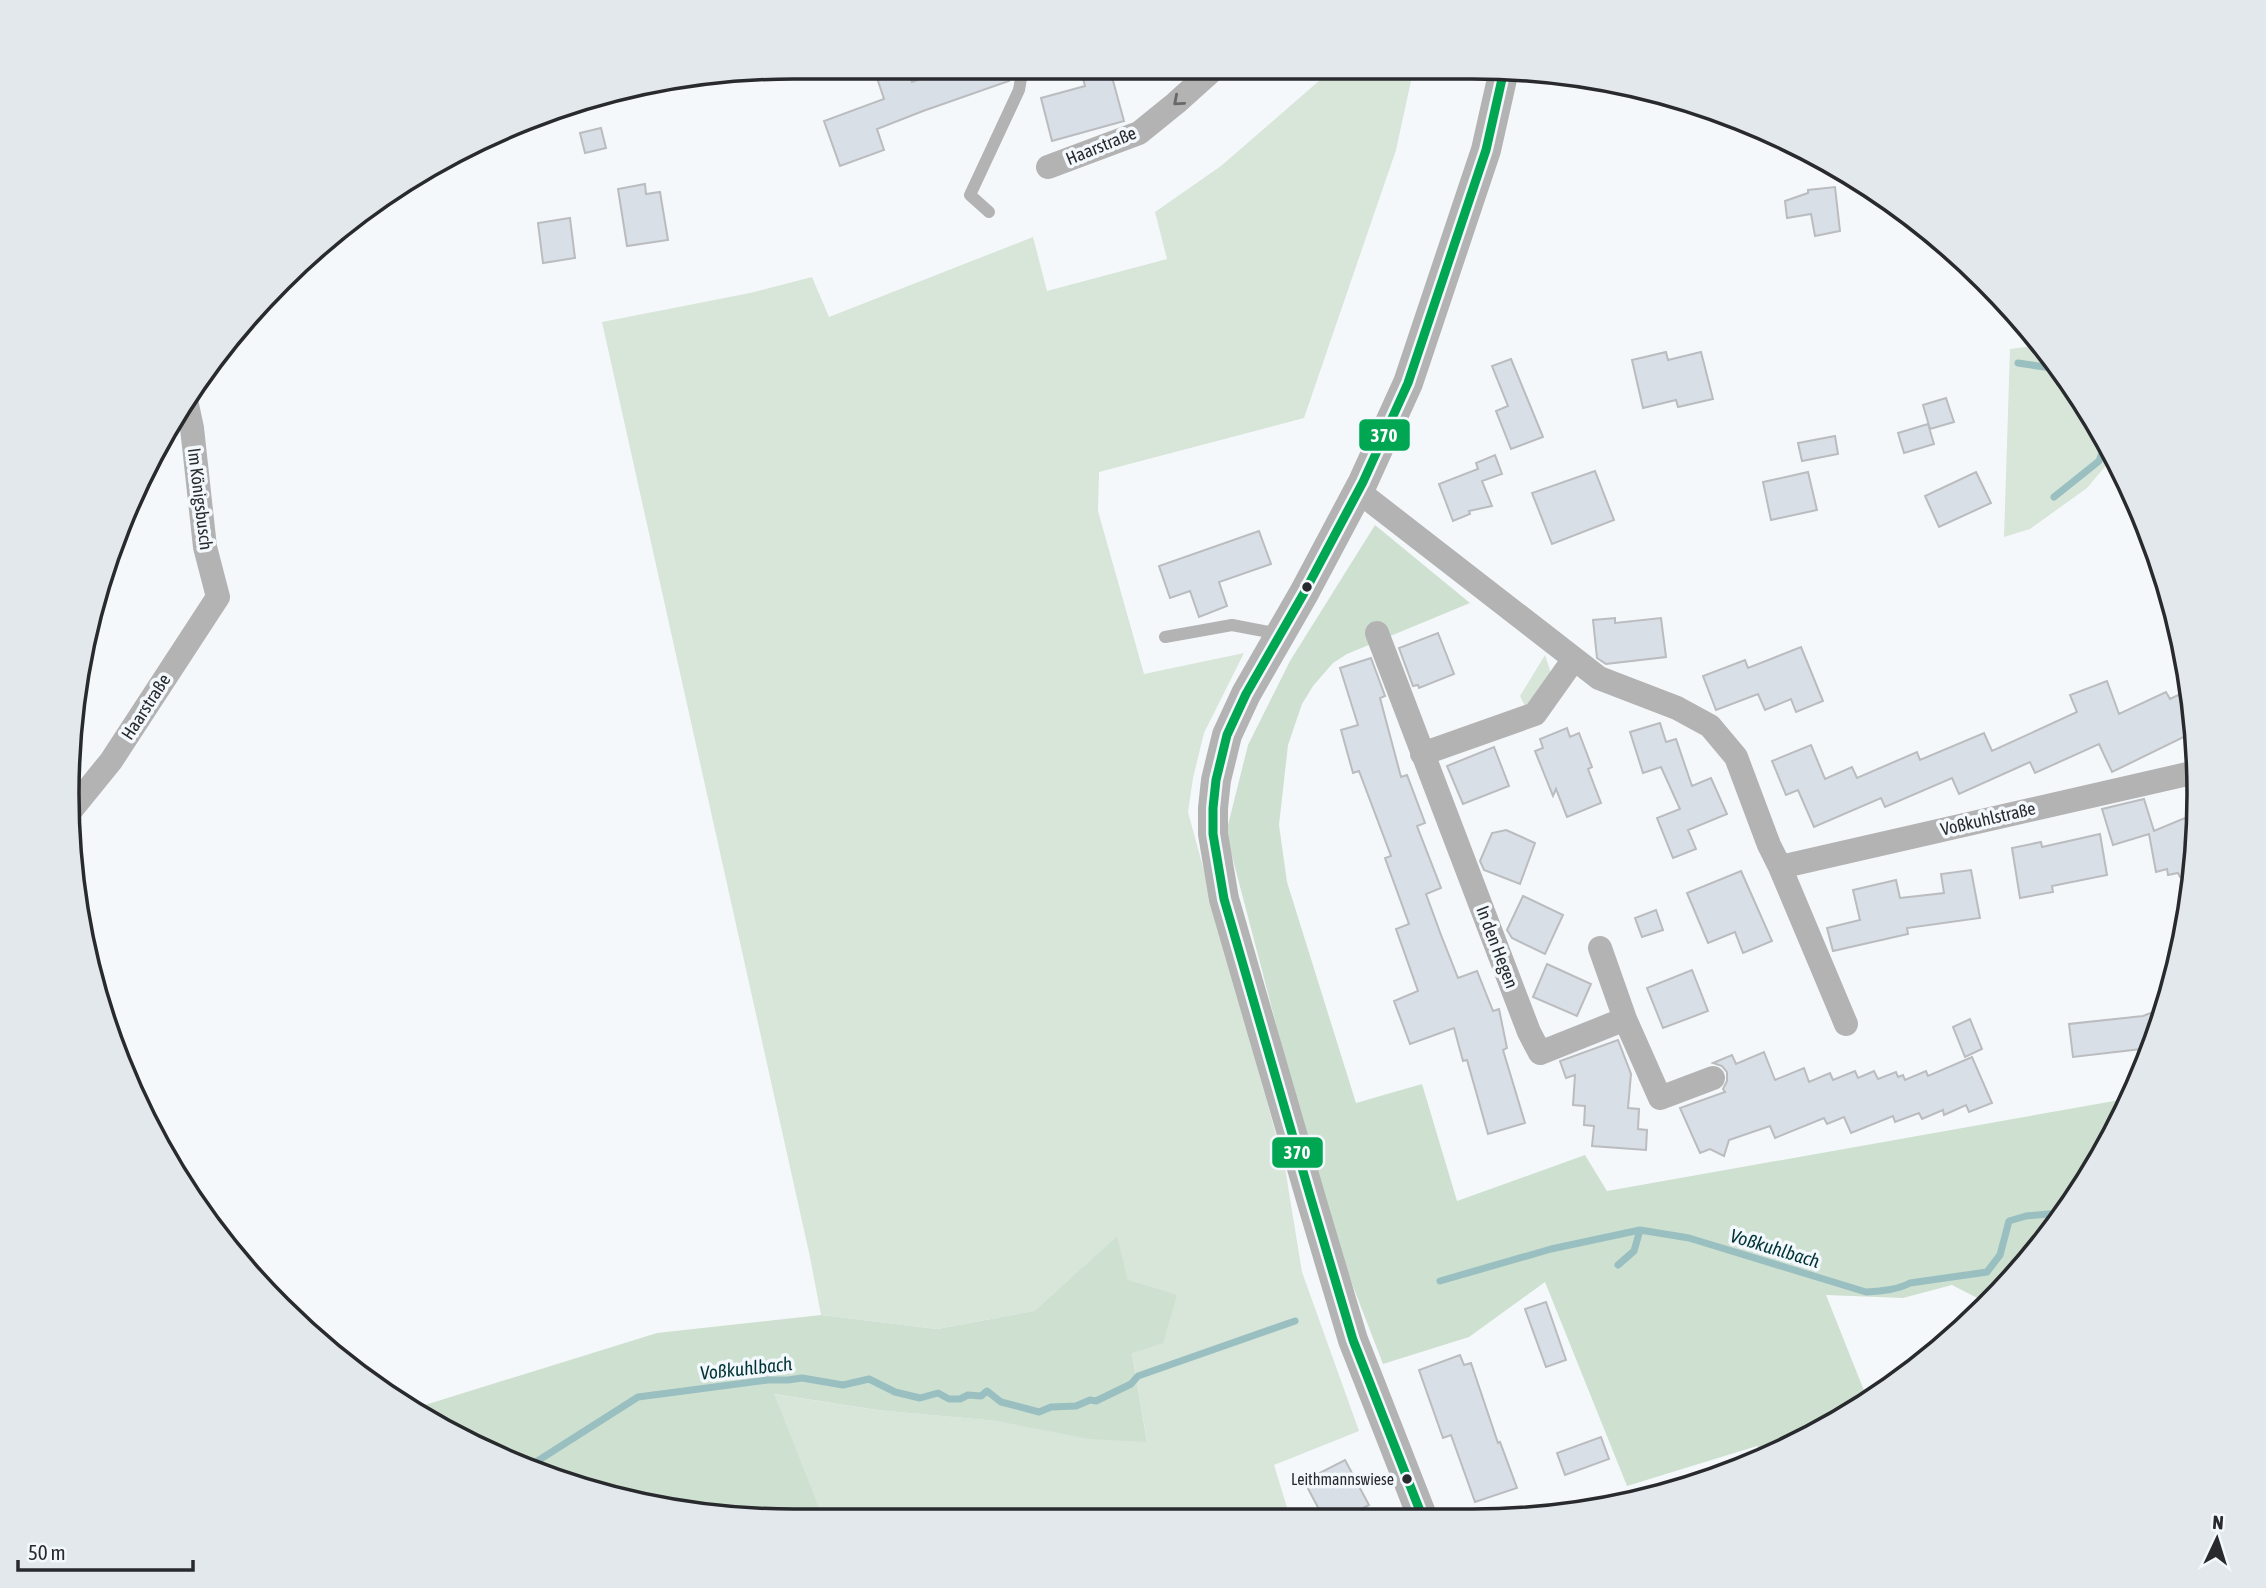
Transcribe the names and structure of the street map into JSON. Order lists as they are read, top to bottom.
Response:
{
  "streets": {
    "street": [
      "Haarstraße",
      "Im Königsbusch",
      "Voßkuhlstraße",
      "In den Hegen"
    ]
  },
  "crossings": [
    ["Haarstraße", "Im Königsbusch"]
  ],
  "one_way": ["Haarstraße"],
  "water": ["Voßkuhlbach"],
  "places": ["Leithmannswiese"],
  "lines": ["transit line 370"],
  "scale_bar": "50 m",
  "north": "top"
}
